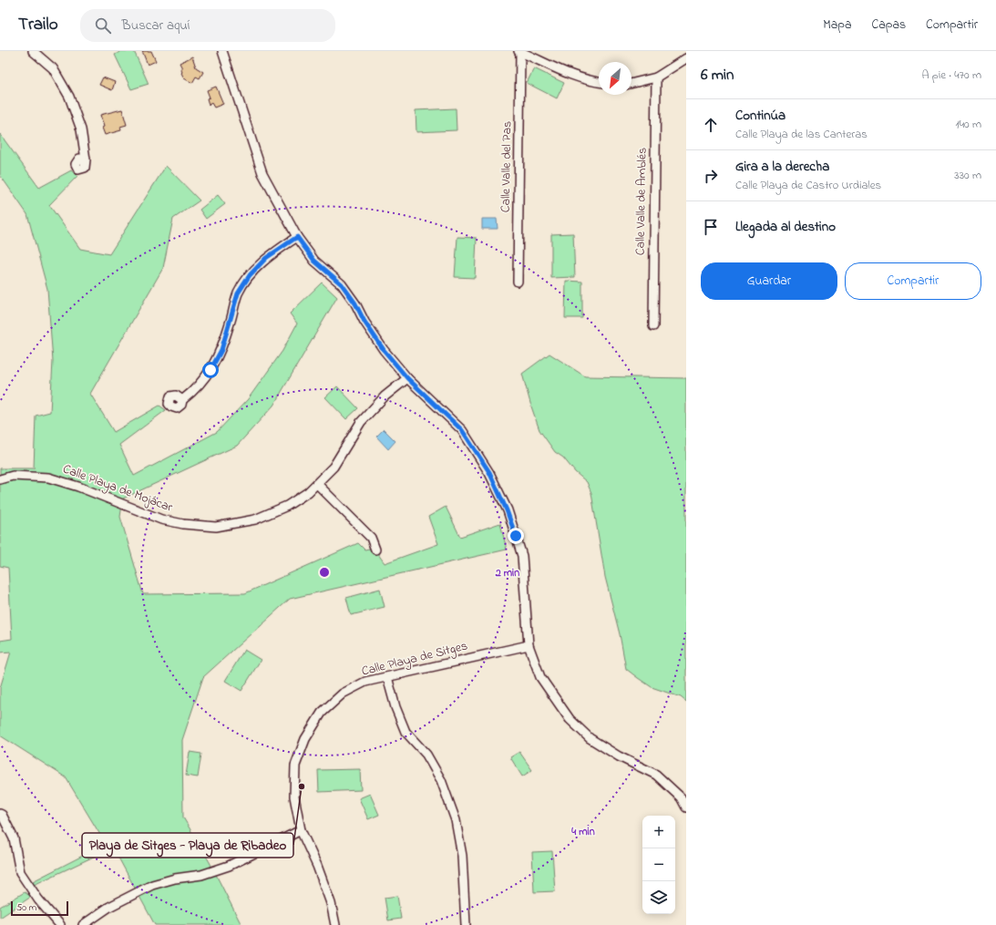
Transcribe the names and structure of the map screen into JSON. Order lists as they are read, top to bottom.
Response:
{
  "streets": {
    "street": [
      "Calle Valle del Pas",
      "Calle Valle de Amblés",
      "Calle Playa de Mojácar",
      "Calle Playa de Sitges"
    ]
  },
  "places": ["Playa de Sitges - Playa de Ribadeo"],
  "scale_bar": "50 m",
  "north": "bottom left",
  "page": {
    "header": "Trailo",
    "search": "Buscar aquí",
    "nav": ["Mapa", "Capas", "Compartir"],
    "heading": ["6 min", "A pie · 470 m"],
    "list": [
      ["Continúa", "Calle Playa de las Canteras", "140 m"],
      ["Gira a la derecha", "Calle Playa de Castro Urdiales", "330 m"],
      "Llegada al destino"
    ],
    "buttons": ["Guardar", "Compartir"],
    "map_buttons": ["+", "−"],
    "scale": "50 m"
  },
  "rings": ["2 min", "4 min"]
}
